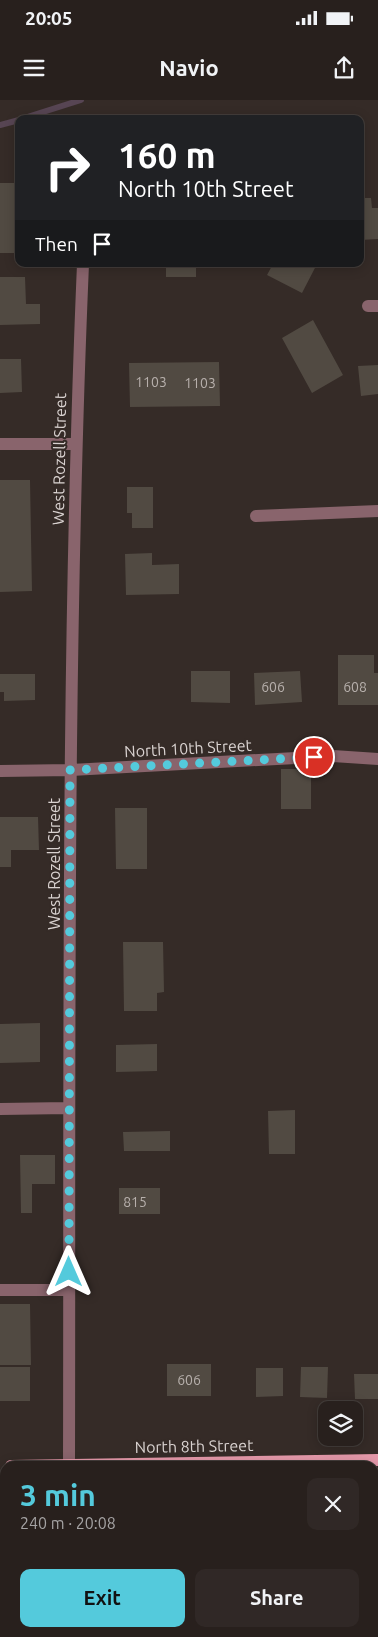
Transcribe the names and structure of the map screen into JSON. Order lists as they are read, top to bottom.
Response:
{
  "streets": {
    "main road": ["North 8th Street"],
    "street": ["West Rozell Street", "North 10th Street"]
  },
  "crossings": [
    ["West Rozell Street", "North 10th Street"]
  ],
  "house_numbers": [
    "1103",
    "1103",
    "606",
    "608",
    "815",
    "606"
  ],
  "page": {
    "status": "20:05",
    "header": "Navio",
    "turn": ["160 m", "North 10th Street"],
    "then": "Then",
    "heading": ["3 min", "240 m · 20:08"],
    "buttons": ["Exit", "Share"]
  }
}
